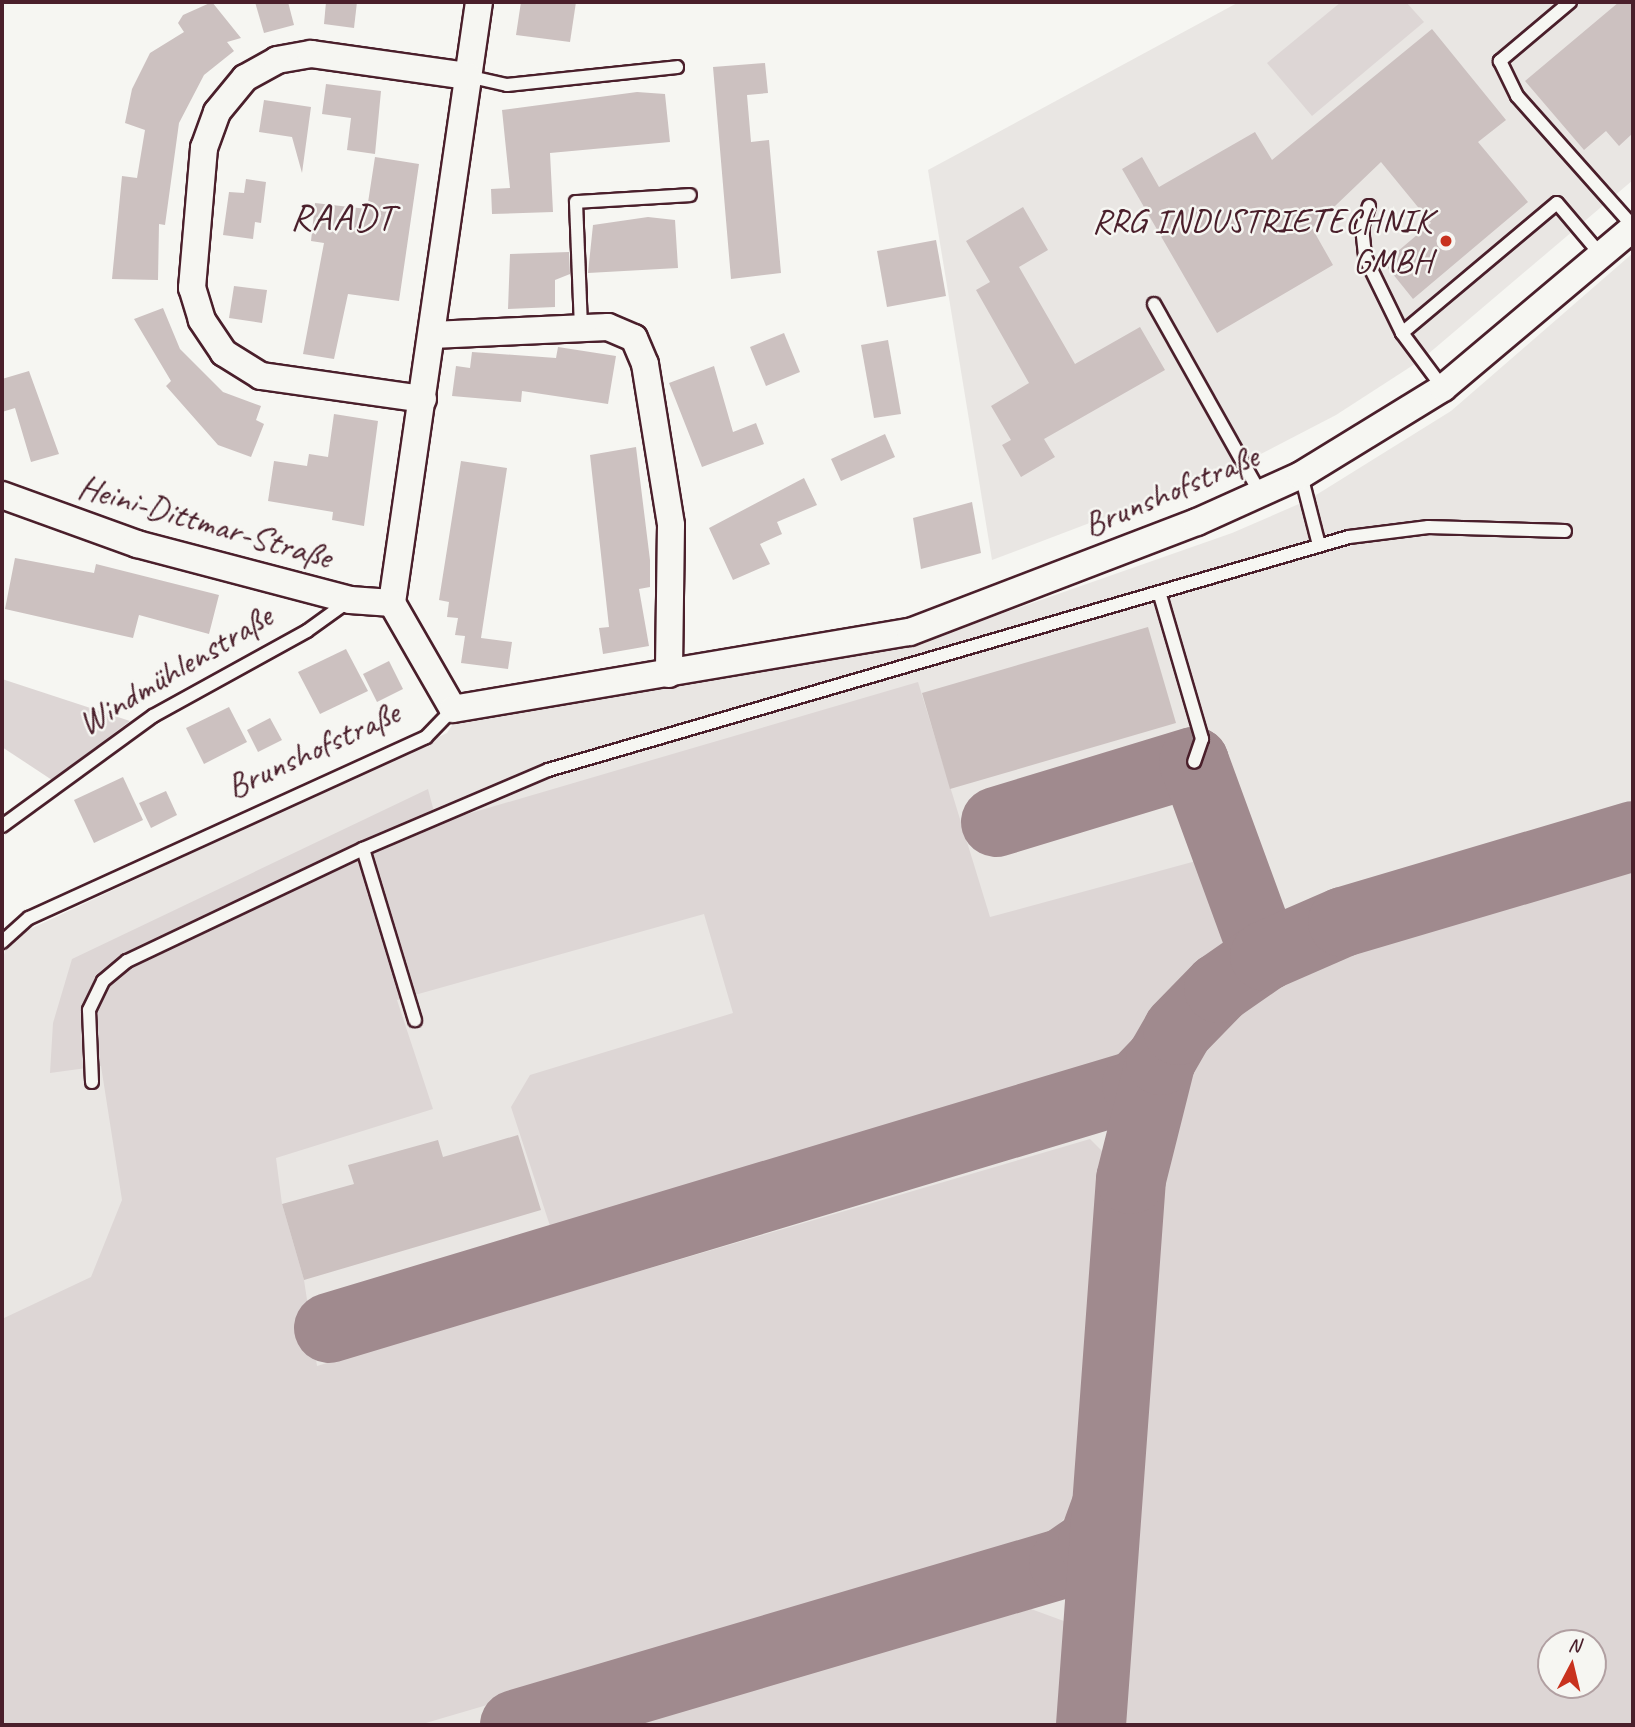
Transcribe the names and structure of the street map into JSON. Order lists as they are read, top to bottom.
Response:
{
  "streets": {
    "street": ["Brunshofstraße", "Heini-Dittmar-Straße"],
    "lane": ["Windmühlenstraße"]
  },
  "crossings": [
    ["Heini-Dittmar-Straße", "Windmühlenstraße"]
  ],
  "districts": ["RAADT"],
  "places": ["RRG INDUSTRIETECHNIK GMBH"],
  "north": "top"
}
